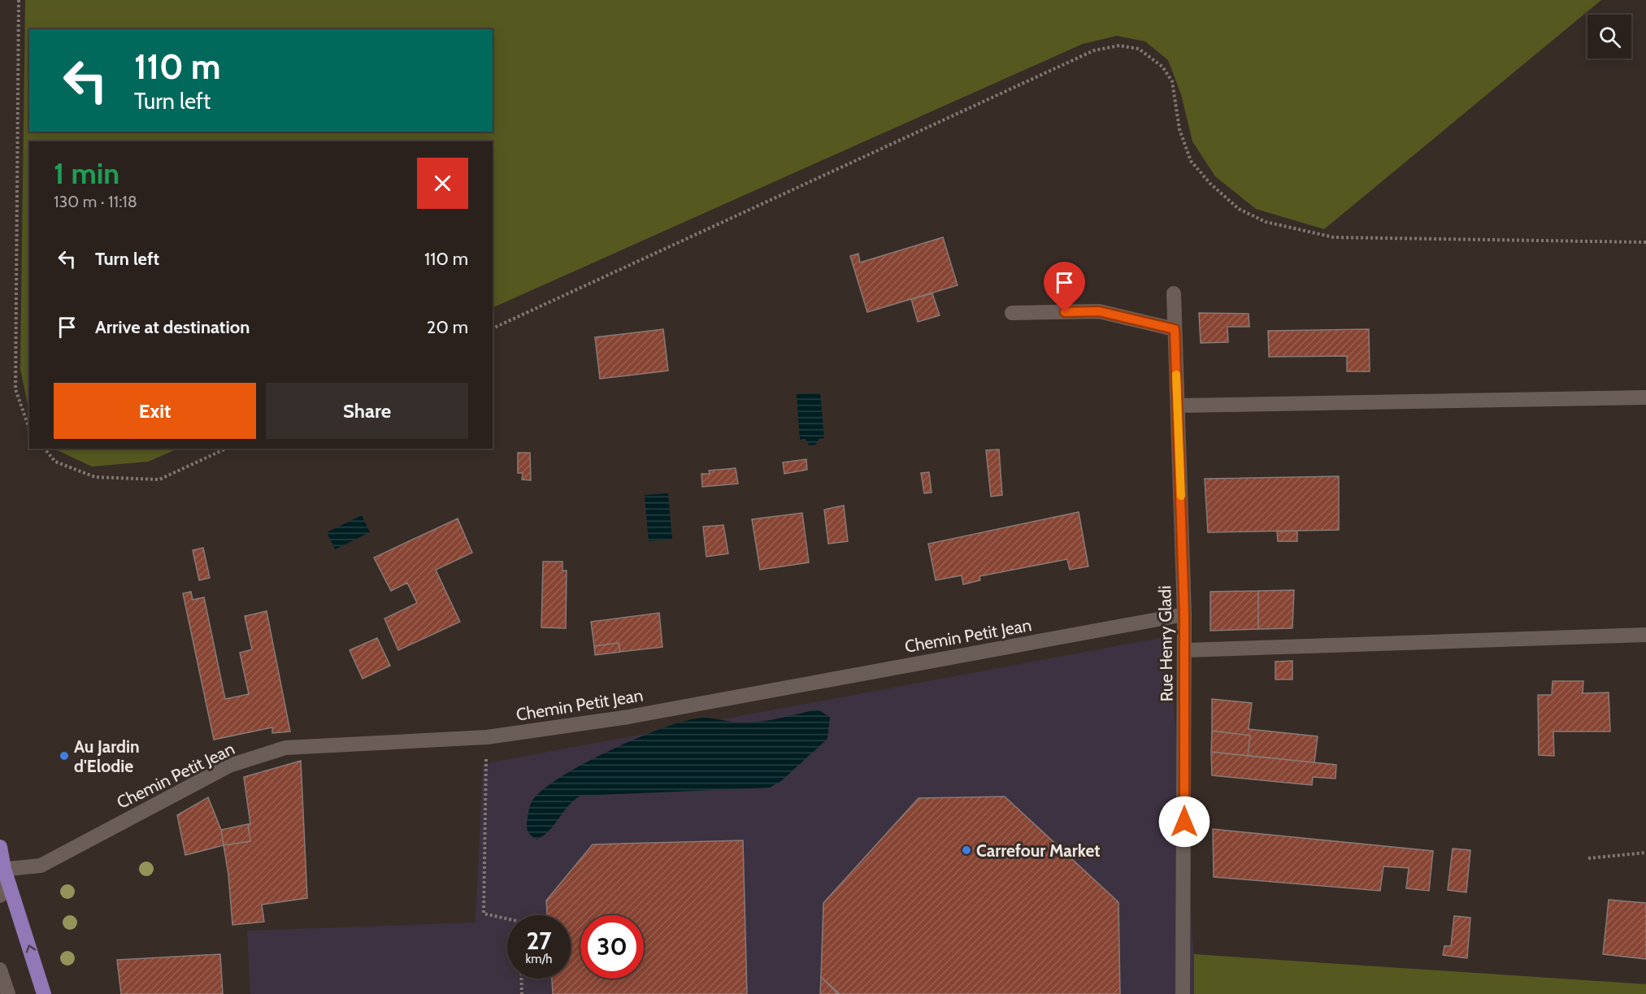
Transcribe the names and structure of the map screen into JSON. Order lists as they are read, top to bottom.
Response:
{
  "streets": {
    "street": ["Chemin Petit Jean", "Rue Henry Gladi"]
  },
  "crossings": [
    ["Chemin Petit Jean", "Rue Henry Gladi"]
  ],
  "places": ["Au Jardin d'Elodie", "Carrefour Market"],
  "page": {
    "turn": ["110 m", "Turn left"],
    "heading": ["1 min", "130 m · 11:18"],
    "list": [
      {
        "name": "Turn left",
        "value": "110 m"
      },
      {
        "name": "Arrive at destination",
        "value": "20 m"
      }
    ],
    "buttons": ["Exit", "Share"],
    "speed": "27 km/h",
    "limit": "30"
  }
}
